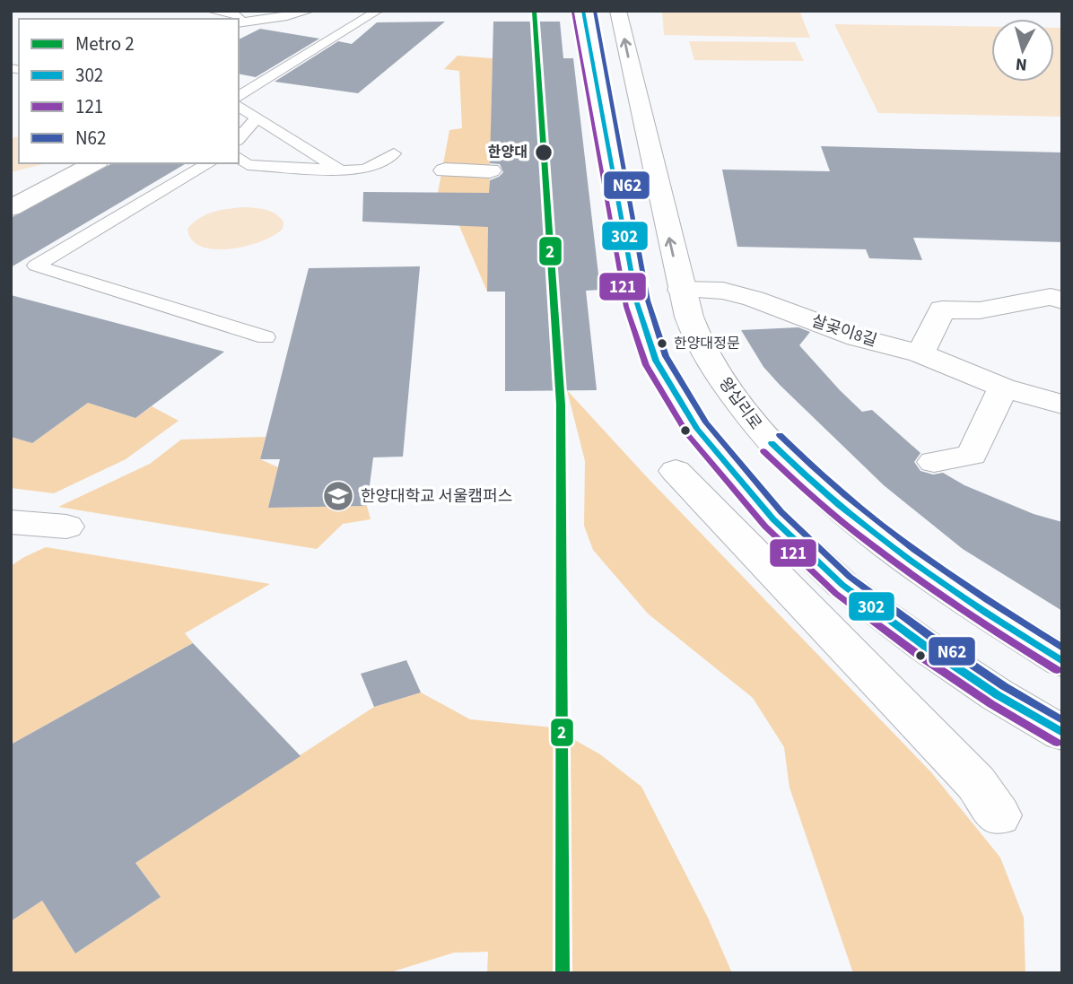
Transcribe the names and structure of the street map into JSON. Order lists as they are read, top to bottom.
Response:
{
  "streets": {
    "main road": ["살곶이8길", "왕십리로"]
  },
  "crossings": [
    ["살곶이8길", "왕십리로"]
  ],
  "places": {
    "other": ["한양대", "한양대정문"],
    "school or university": ["한양대학교 서울캠퍼스"]
  },
  "lines": [
    "metro line 2",
    "transit line 302",
    "transit line N62",
    "transit line 121"
  ],
  "legend": [
    "Metro 2",
    "302",
    "121",
    "N62"
  ],
  "north": "bottom"
}
